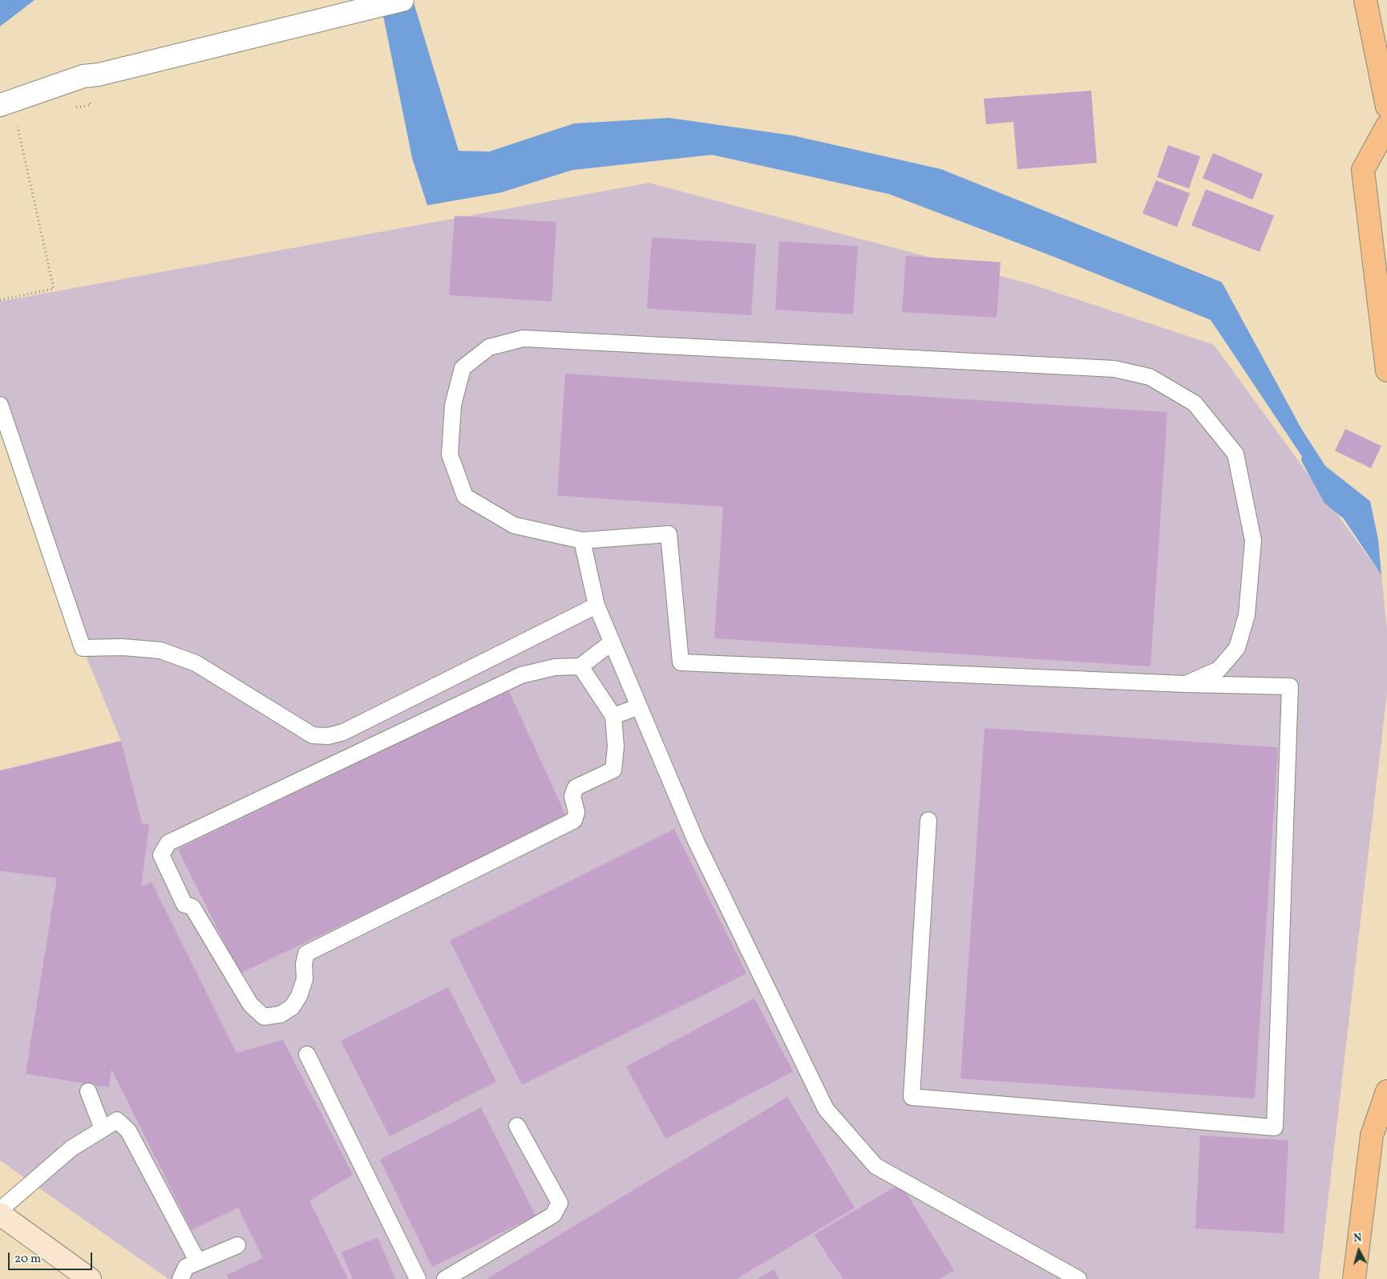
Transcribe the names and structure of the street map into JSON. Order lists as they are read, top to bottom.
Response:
{
  "scale_bar": "20 m",
  "north": "top"
}
